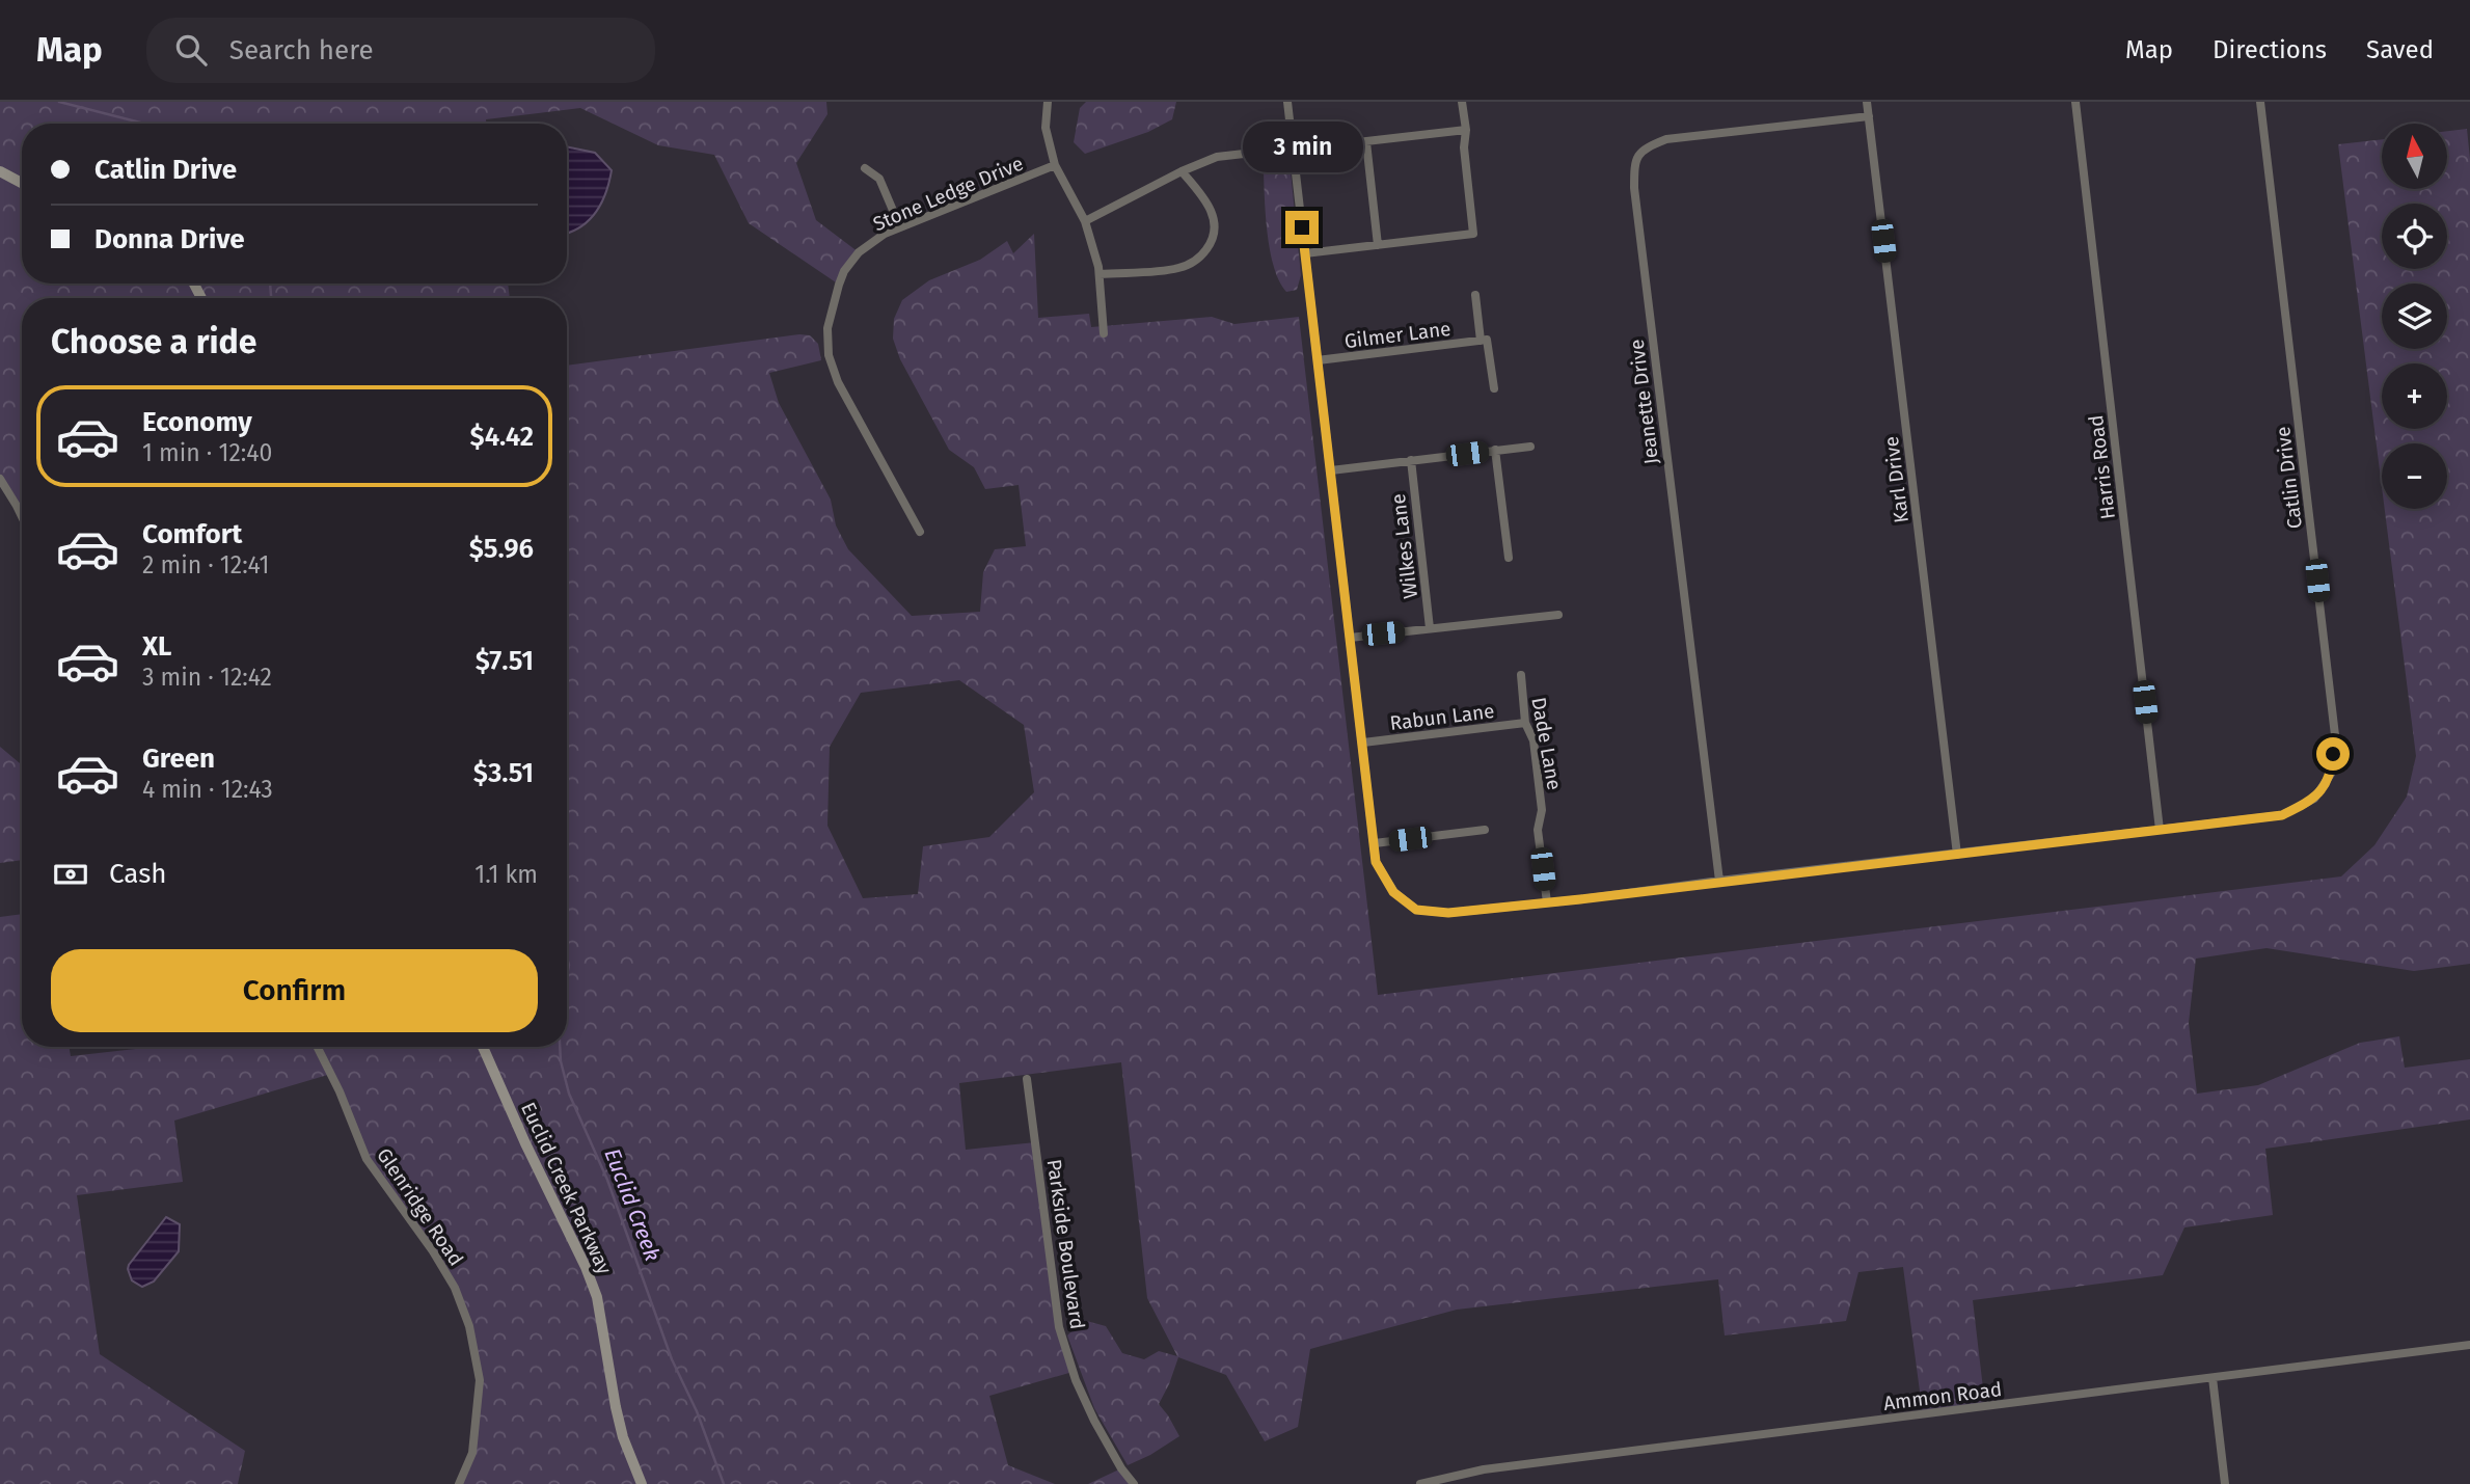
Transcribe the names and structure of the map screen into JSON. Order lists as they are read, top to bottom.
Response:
{
  "streets": {
    "street": [
      "Stone Ledge Drive",
      "Gilmer Lane",
      "Jeanette Drive",
      "Harris Road",
      "Catlin Drive",
      "Karl Drive",
      "Wilkes Lane",
      "Rabun Lane",
      "Dade Lane",
      "Euclid Creek Parkway",
      "Glenridge Road",
      "Parkside Boulevard",
      "Ammon Road"
    ]
  },
  "crossings": [
    ["Gilmer Lane", "Catlin Drive"],
    ["Jeanette Drive", "Catlin Drive"],
    ["Jeanette Drive", "Karl Drive"],
    ["Harris Road", "Catlin Drive"],
    ["Catlin Drive", "Karl Drive"],
    ["Catlin Drive", "Rabun Lane"],
    ["Catlin Drive", "Dade Lane"],
    ["Rabun Lane", "Dade Lane"]
  ],
  "water": ["Euclid Creek"],
  "north": "top",
  "page": {
    "header": "Map",
    "search": "Search here",
    "nav": ["Map", "Directions", "Saved"],
    "bubble": "3 min",
    "map_buttons": ["+", "−"],
    "banner": ["Catlin Drive", "Donna Drive"],
    "heading": "Choose a ride",
    "list": [
      {
        "name": "Economy",
        "note": "1 min · 12:40",
        "value": "$4.42"
      },
      {
        "name": "Comfort",
        "note": "2 min · 12:41",
        "value": "$5.96"
      },
      {
        "name": "XL",
        "note": "3 min · 12:42",
        "value": "$7.51"
      },
      {
        "name": "Green",
        "note": "4 min · 12:43",
        "value": "$3.51"
      }
    ],
    "pay": ["Cash", "1.1 km"],
    "buttons": "Confirm"
  }
}
